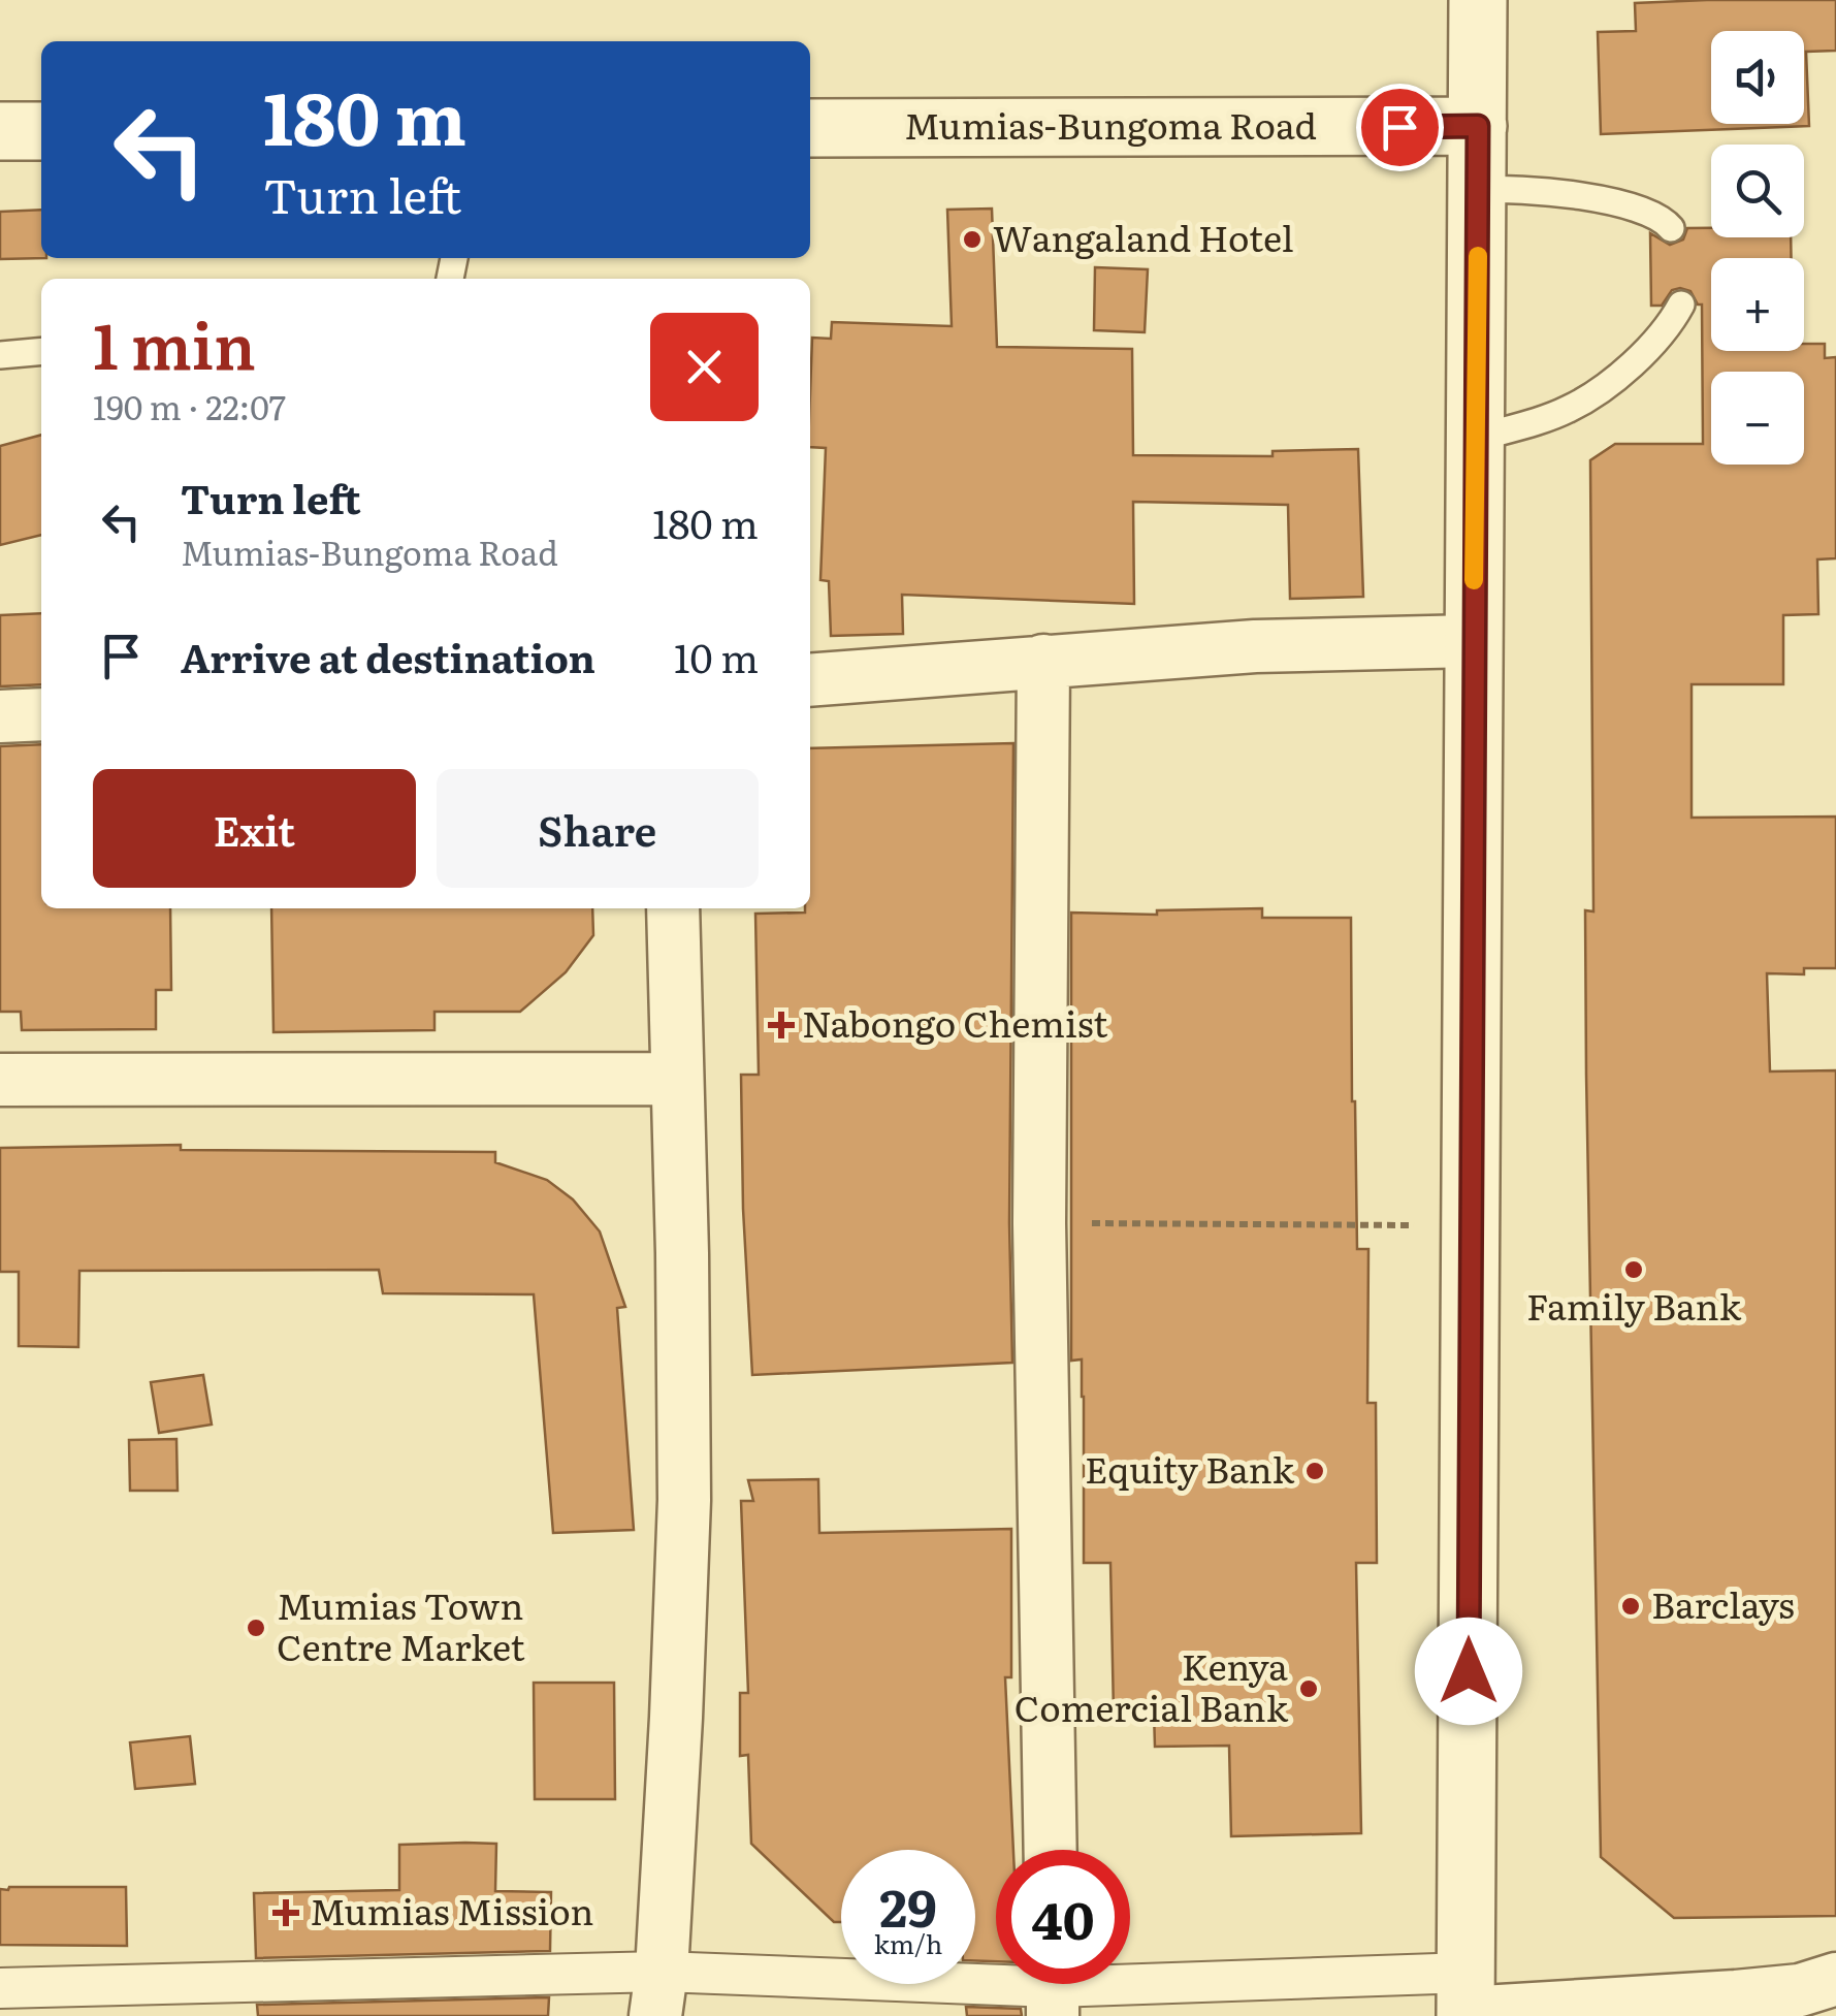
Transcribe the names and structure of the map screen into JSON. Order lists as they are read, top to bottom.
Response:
{
  "streets": {
    "street": ["Mumias-Bungoma Road"]
  },
  "places": {
    "other": [
      "Wangaland Hotel",
      "Family Bank",
      "Equity Bank",
      "Barclays",
      "Mumias Town Centre Market",
      "Kenya Comercial Bank"
    ],
    "health": ["Nabongo Chemist", "Mumias Mission"]
  },
  "page": {
    "map_buttons": ["+", "−"],
    "turn": ["180 m", "Turn left"],
    "heading": ["1 min", "190 m · 22:07"],
    "list": [
      {
        "name": "Turn left",
        "note": "Mumias-Bungoma Road",
        "value": "180 m"
      },
      {
        "name": "Arrive at destination",
        "value": "10 m"
      }
    ],
    "buttons": ["Exit", "Share"],
    "speed": "29 km/h",
    "limit": "40"
  }
}
